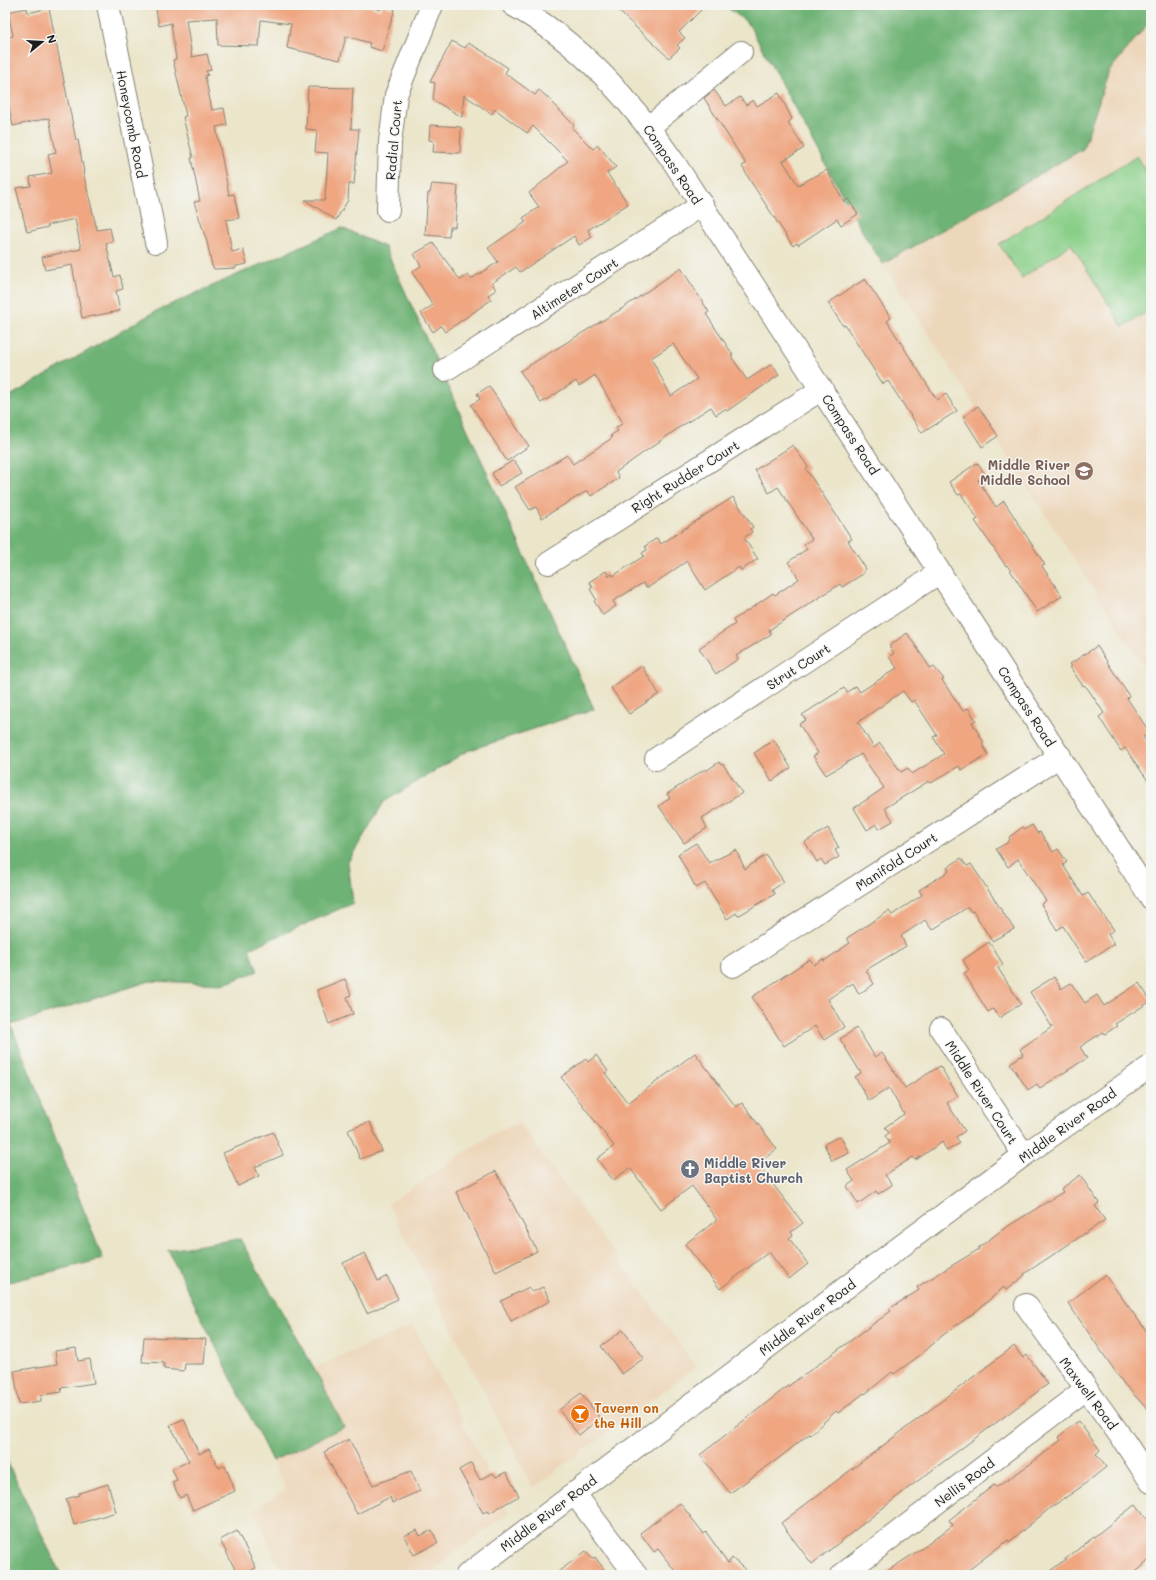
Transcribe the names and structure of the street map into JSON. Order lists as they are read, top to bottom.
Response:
{
  "streets": {
    "street": [
      "Honeycomb Road",
      "Radial Court",
      "Compass Road",
      "Altimeter Court",
      "Right Rudder Court",
      "Strut Court",
      "Manifold Court",
      "Middle River Court",
      "Middle River Road",
      "Maxwell Road",
      "Nellis Road"
    ]
  },
  "crossings": [
    ["Compass Road", "Altimeter Court"],
    ["Compass Road", "Right Rudder Court"],
    ["Compass Road", "Strut Court"],
    ["Compass Road", "Manifold Court"],
    ["Middle River Court", "Middle River Road"],
    ["Maxwell Road", "Nellis Road"]
  ],
  "places": {
    "school or university": ["Middle River Middle School"],
    "church": ["Middle River Baptist Church"],
    "bar": ["Tavern on the Hill"]
  },
  "north": "right"
}
